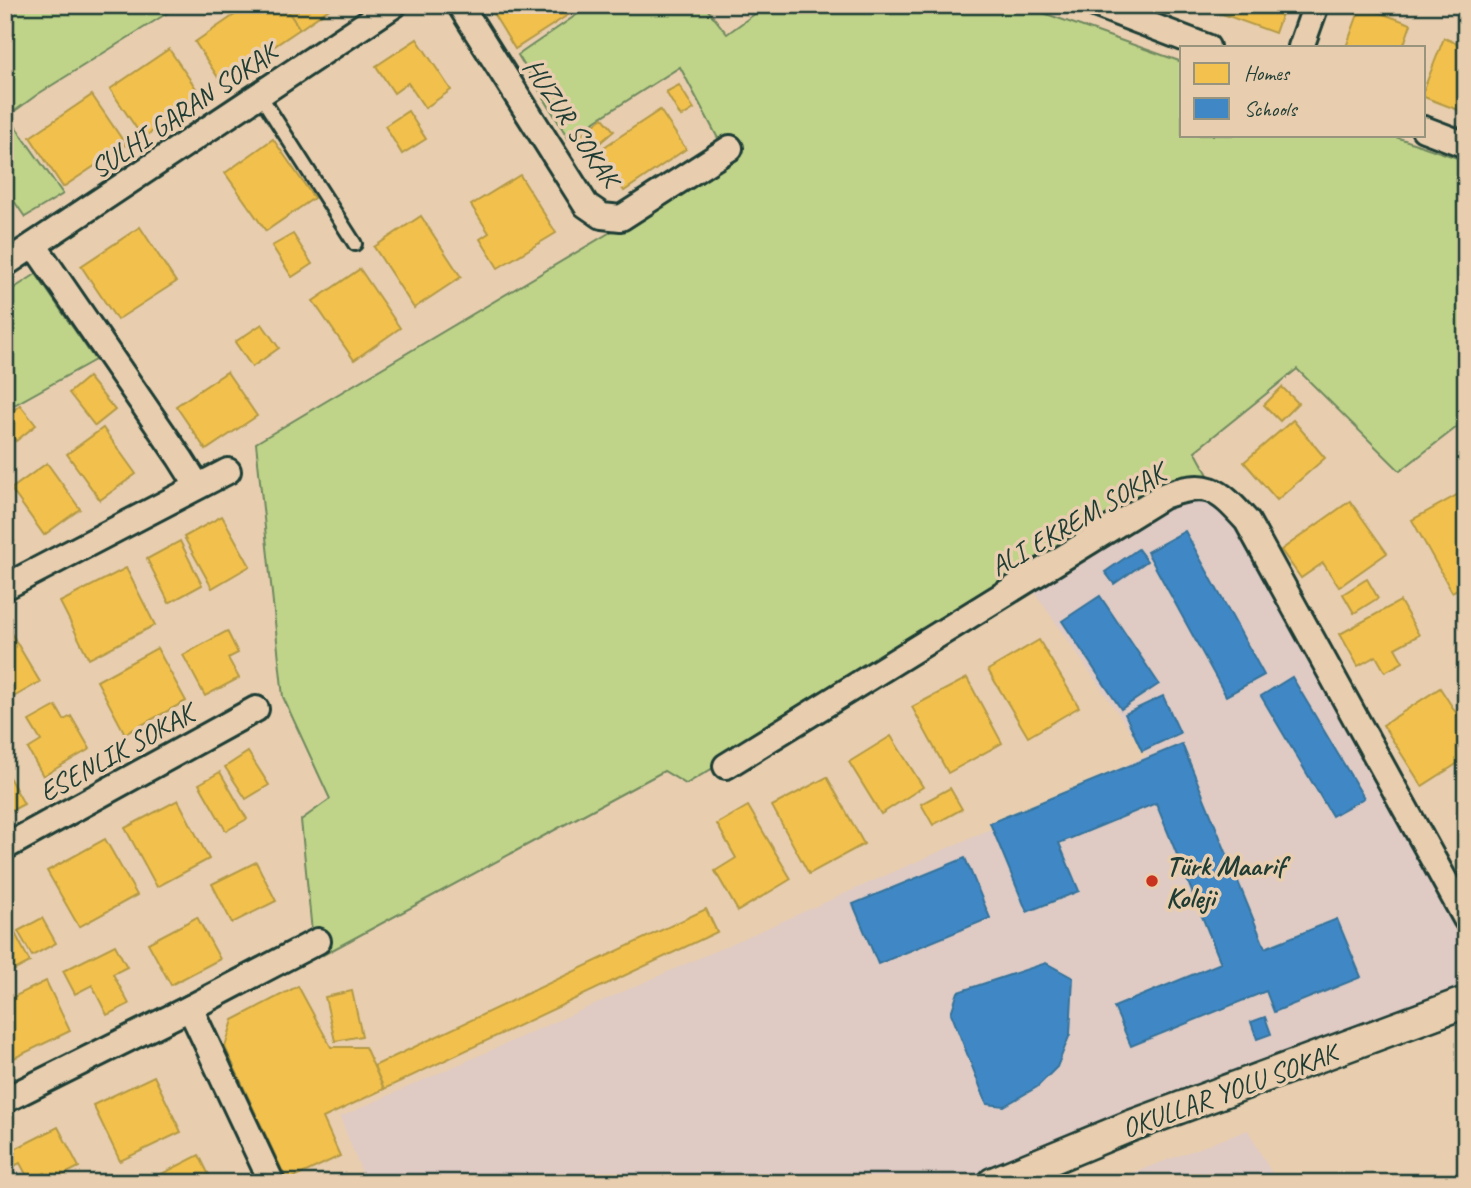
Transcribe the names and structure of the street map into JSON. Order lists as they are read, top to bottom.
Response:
{
  "streets": {
    "street": [
      "SULHI GARAN SOKAK",
      "HUZUR SOKAK",
      "ALI EKREM SOKAK",
      "ESENLIK SOKAK",
      "OKULLAR YOLU SOKAK"
    ]
  },
  "places": ["Türk Maarif Koleji"],
  "legend": ["Homes", "Schools"]
}
